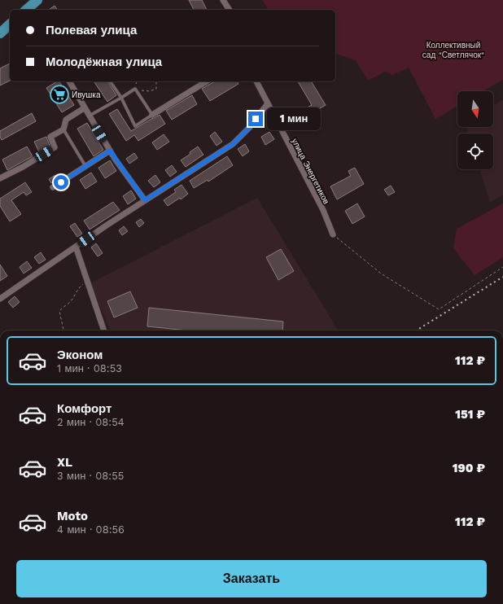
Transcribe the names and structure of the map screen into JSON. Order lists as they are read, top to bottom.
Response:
{
  "streets": {
    "street": ["улица Энергетиков"]
  },
  "parks": ["Коллективный сад \"Светлячок\""],
  "places": {
    "supermarket": ["Ивушка"]
  },
  "north": "bottom",
  "page": {
    "banner": ["Полевая улица", "Молодёжная улица"],
    "bubble": "1 мин",
    "list": [
      {
        "name": "Эконом",
        "note": "1 мин · 08:53",
        "value": "112 ₽"
      },
      {
        "name": "Комфорт",
        "note": "2 мин · 08:54",
        "value": "151 ₽"
      },
      {
        "name": "XL",
        "note": "3 мин · 08:55",
        "value": "190 ₽"
      },
      {
        "name": "Moto",
        "note": "4 мин · 08:56",
        "value": "112 ₽"
      }
    ],
    "buttons": "Заказать"
  }
}
